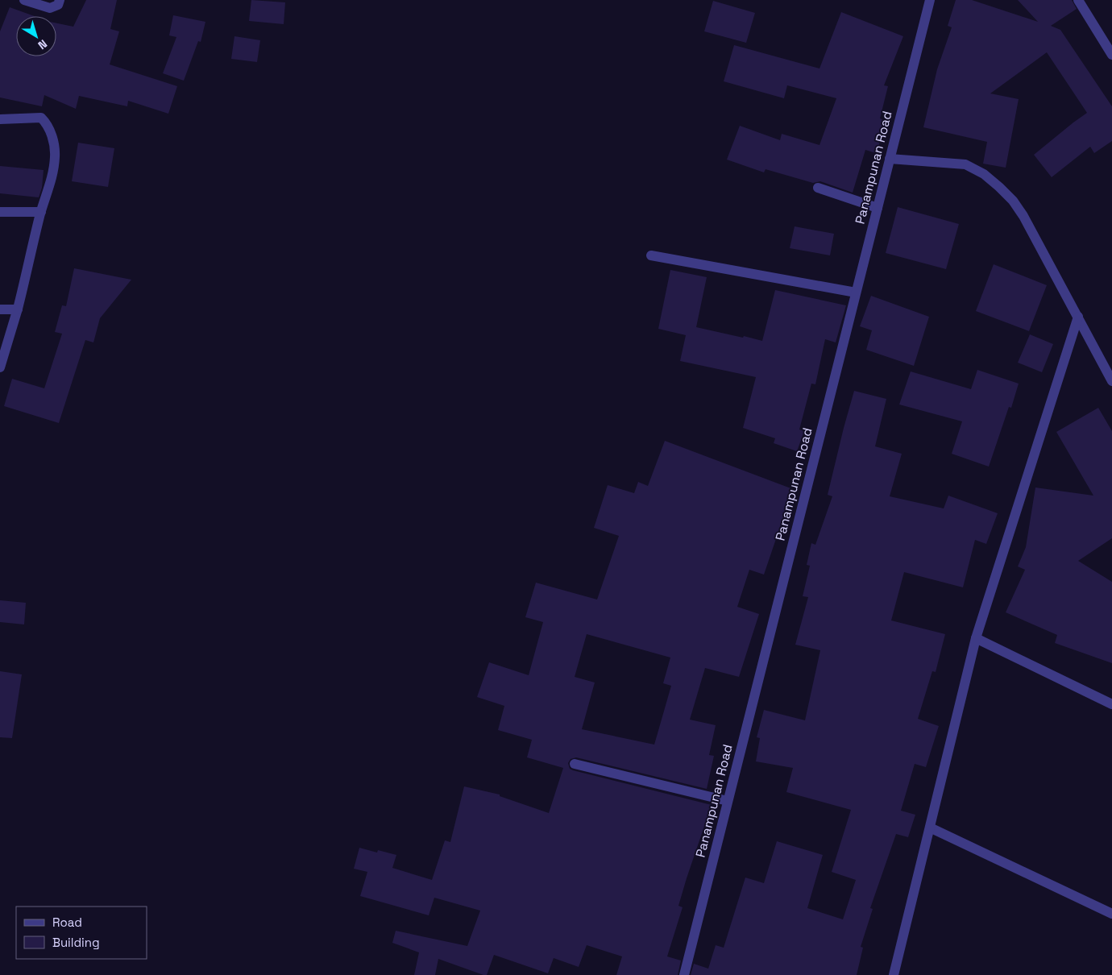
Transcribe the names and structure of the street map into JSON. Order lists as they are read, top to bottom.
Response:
{
  "streets": {
    "street": ["Panampunan Road"]
  },
  "legend": ["Road", "Building"],
  "north": "bottom right"
}
